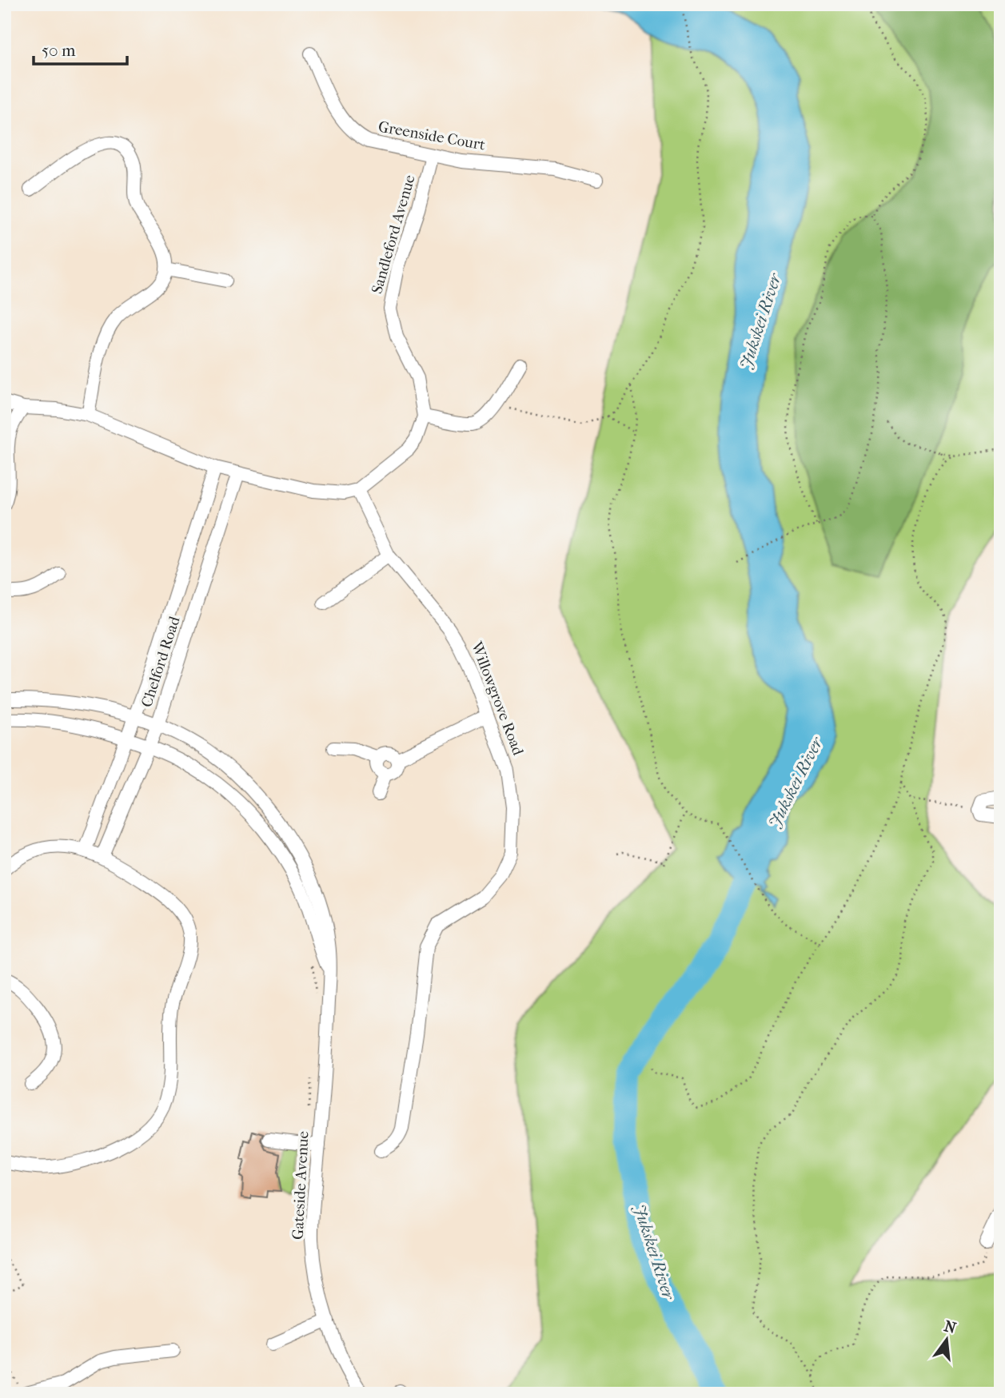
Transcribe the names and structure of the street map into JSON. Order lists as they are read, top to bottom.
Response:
{
  "streets": {
    "street": [
      "Greenside Court",
      "Sandleford Avenue",
      "Chelford Road",
      "Willowgrove Road",
      "Gateside Avenue"
    ]
  },
  "crossings": [
    ["Greenside Court", "Sandleford Avenue"],
    ["Chelford Road", "Gateside Avenue"]
  ],
  "water": ["Jukskei River"],
  "scale_bar": "50 m",
  "north": "top"
}
